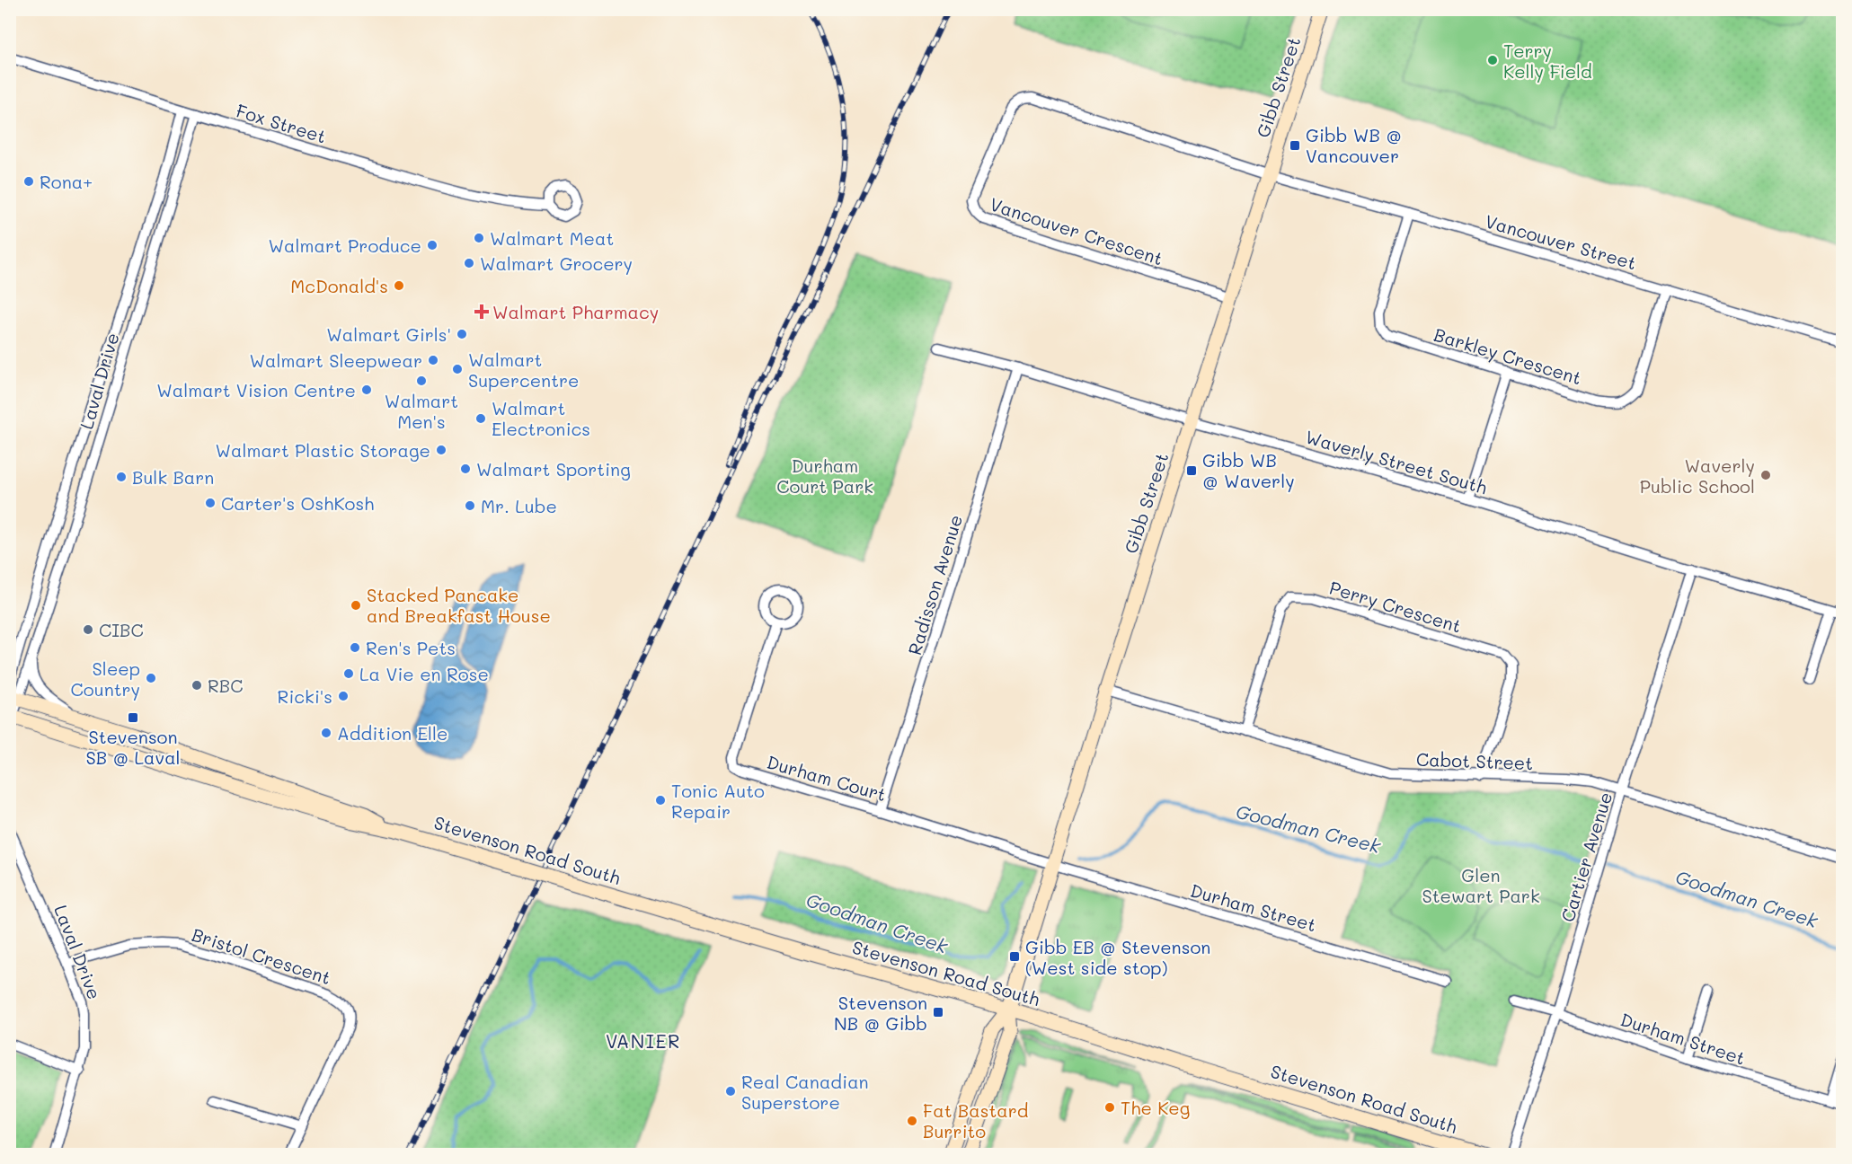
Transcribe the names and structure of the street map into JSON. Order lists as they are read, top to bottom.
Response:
{
  "streets": {
    "main road": ["Gibb Street", "Stevenson Road South"],
    "street": [
      "Fox Street",
      "Vancouver Crescent",
      "Vancouver Street",
      "Barkley Crescent",
      "Laval Drive",
      "Waverly Street South",
      "Radisson Avenue",
      "Perry Crescent",
      "Cabot Street",
      "Durham Court",
      "Cartier Avenue",
      "Durham Street",
      "Bristol Crescent"
    ]
  },
  "crossings": [
    ["Gibb Street", "Vancouver Crescent"],
    ["Gibb Street", "Vancouver Street"],
    ["Gibb Street", "Waverly Street South"],
    ["Gibb Street", "Cabot Street"],
    ["Gibb Street", "Durham Court"],
    ["Gibb Street", "Stevenson Road South"],
    ["Gibb Street", "Durham Street"],
    ["Fox Street", "Laval Drive"],
    ["Vancouver Crescent", "Vancouver Street"],
    ["Vancouver Street", "Barkley Crescent"],
    ["Laval Drive", "Stevenson Road South"],
    ["Laval Drive", "Bristol Crescent"],
    ["Waverly Street South", "Radisson Avenue"],
    ["Waverly Street South", "Cartier Avenue"],
    ["Radisson Avenue", "Durham Court"],
    ["Perry Crescent", "Cabot Street"],
    ["Cabot Street", "Cartier Avenue"],
    ["Durham Court", "Durham Street"],
    ["Cartier Avenue", "Durham Street"]
  ],
  "districts": ["VANIER"],
  "water": ["Goodman Creek"],
  "parks": ["Durham Court Park", "Glen Stewart Park"],
  "places": {
    "other": [
      "Terry Kelly Field",
      "Rona+",
      "Walmart Meat",
      "Walmart Produce",
      "Walmart Grocery",
      "McDonald's",
      "Walmart Girls'",
      "Walmart Sleepwear",
      "Walmart Supercentre",
      "Walmart Men's",
      "Walmart Vision Centre",
      "Walmart Electronics",
      "Walmart Plastic Storage",
      "Walmart Sporting",
      "Waverly Public School",
      "Bulk Barn",
      "Carter's OshKosh",
      "Mr. Lube",
      "Stacked Pancake and Breakfast House",
      "CIBC",
      "Ren's Pets",
      "La Vie en Rose",
      "Sleep Country",
      "RBC",
      "Ricki's",
      "Addition Elle",
      "Tonic Auto Repair",
      "Real Canadian Superstore",
      "The Keg",
      "Fat Bastard Burrito"
    ],
    "transit": [
      "Gibb WB @ Vancouver",
      "Gibb WB @ Waverly",
      "Stevenson SB @ Laval",
      "Gibb EB @ Stevenson (West side stop)",
      "Stevenson NB @ Gibb"
    ],
    "health": ["Walmart Pharmacy"]
  }
}
